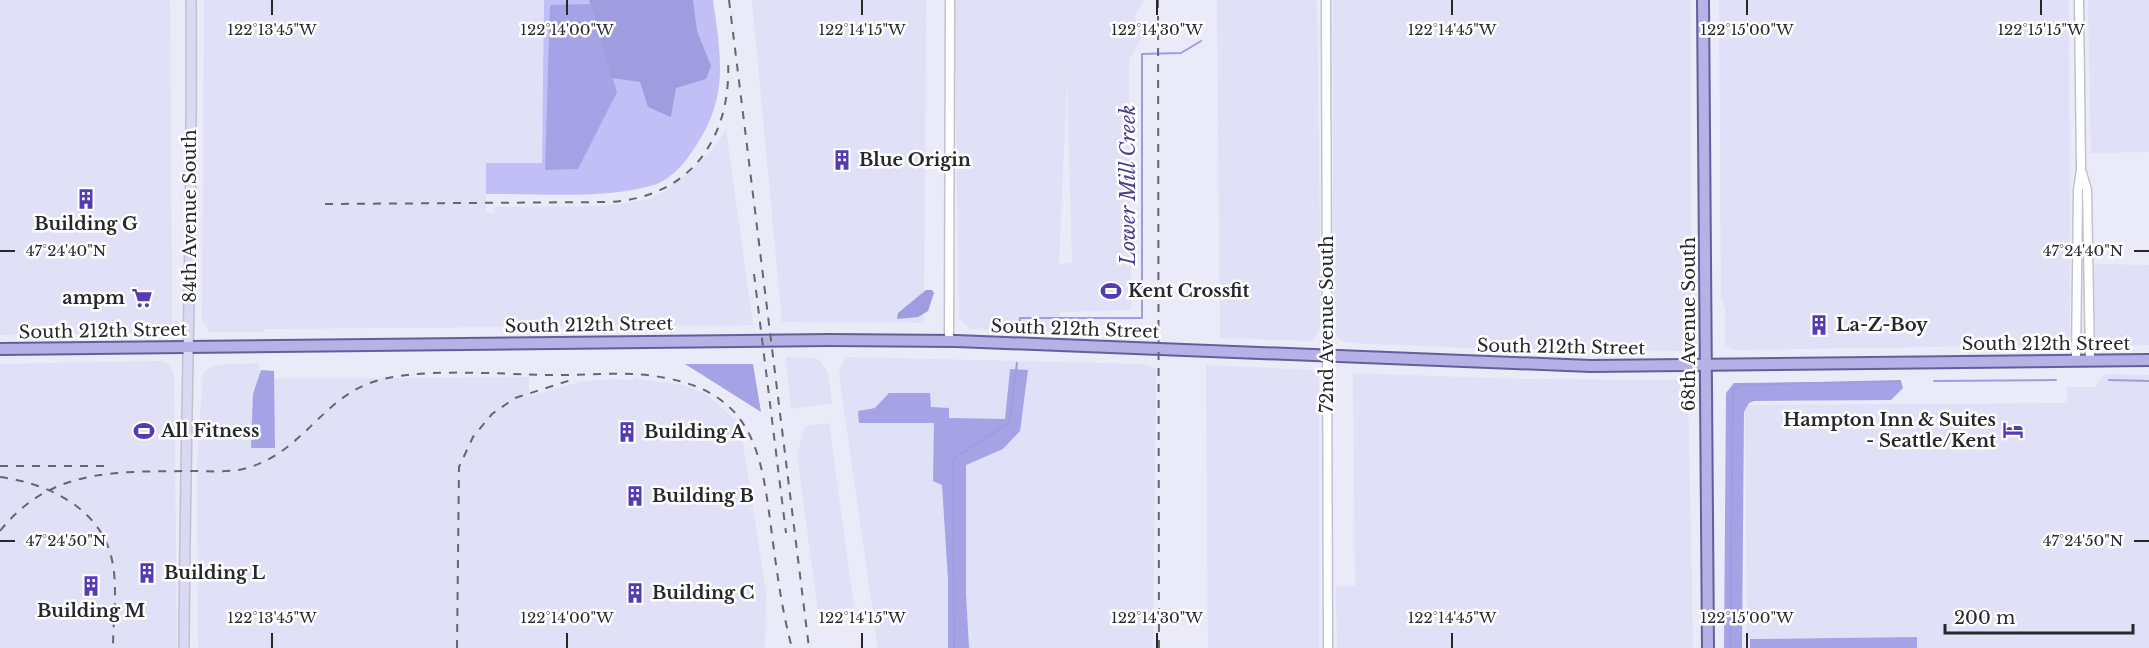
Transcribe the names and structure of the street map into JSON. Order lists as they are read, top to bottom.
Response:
{
  "streets": {
    "main road": ["84th Avenue South", "68th Avenue South", "South 212th Street"],
    "street": ["72nd Avenue South"]
  },
  "crossings": [
    ["84th Avenue South", "South 212th Street"],
    ["72nd Avenue South", "South 212th Street"],
    ["68th Avenue South", "South 212th Street"]
  ],
  "water": ["Lower Mill Creek"],
  "places": {
    "building": [
      "Blue Origin",
      "Building G",
      "La-Z-Boy",
      "Building A",
      "Building B",
      "Building L",
      "Building M",
      "Building C"
    ],
    "sports": ["Kent Crossfit", "All Fitness"],
    "supermarket": ["ampm"],
    "hotel": ["Hampton Inn & Suites - Seattle/Kent"]
  },
  "scale_bar": "200 m",
  "coordinates": [
    "122°13'45\"W",
    "122°14'00\"W",
    "122°14'15\"W",
    "122°14'30\"W",
    "122°14'45\"W",
    "122°15'00\"W",
    "122°15'15\"W",
    "47°24'40\"N",
    "47°24'50\"N"
  ]
}
